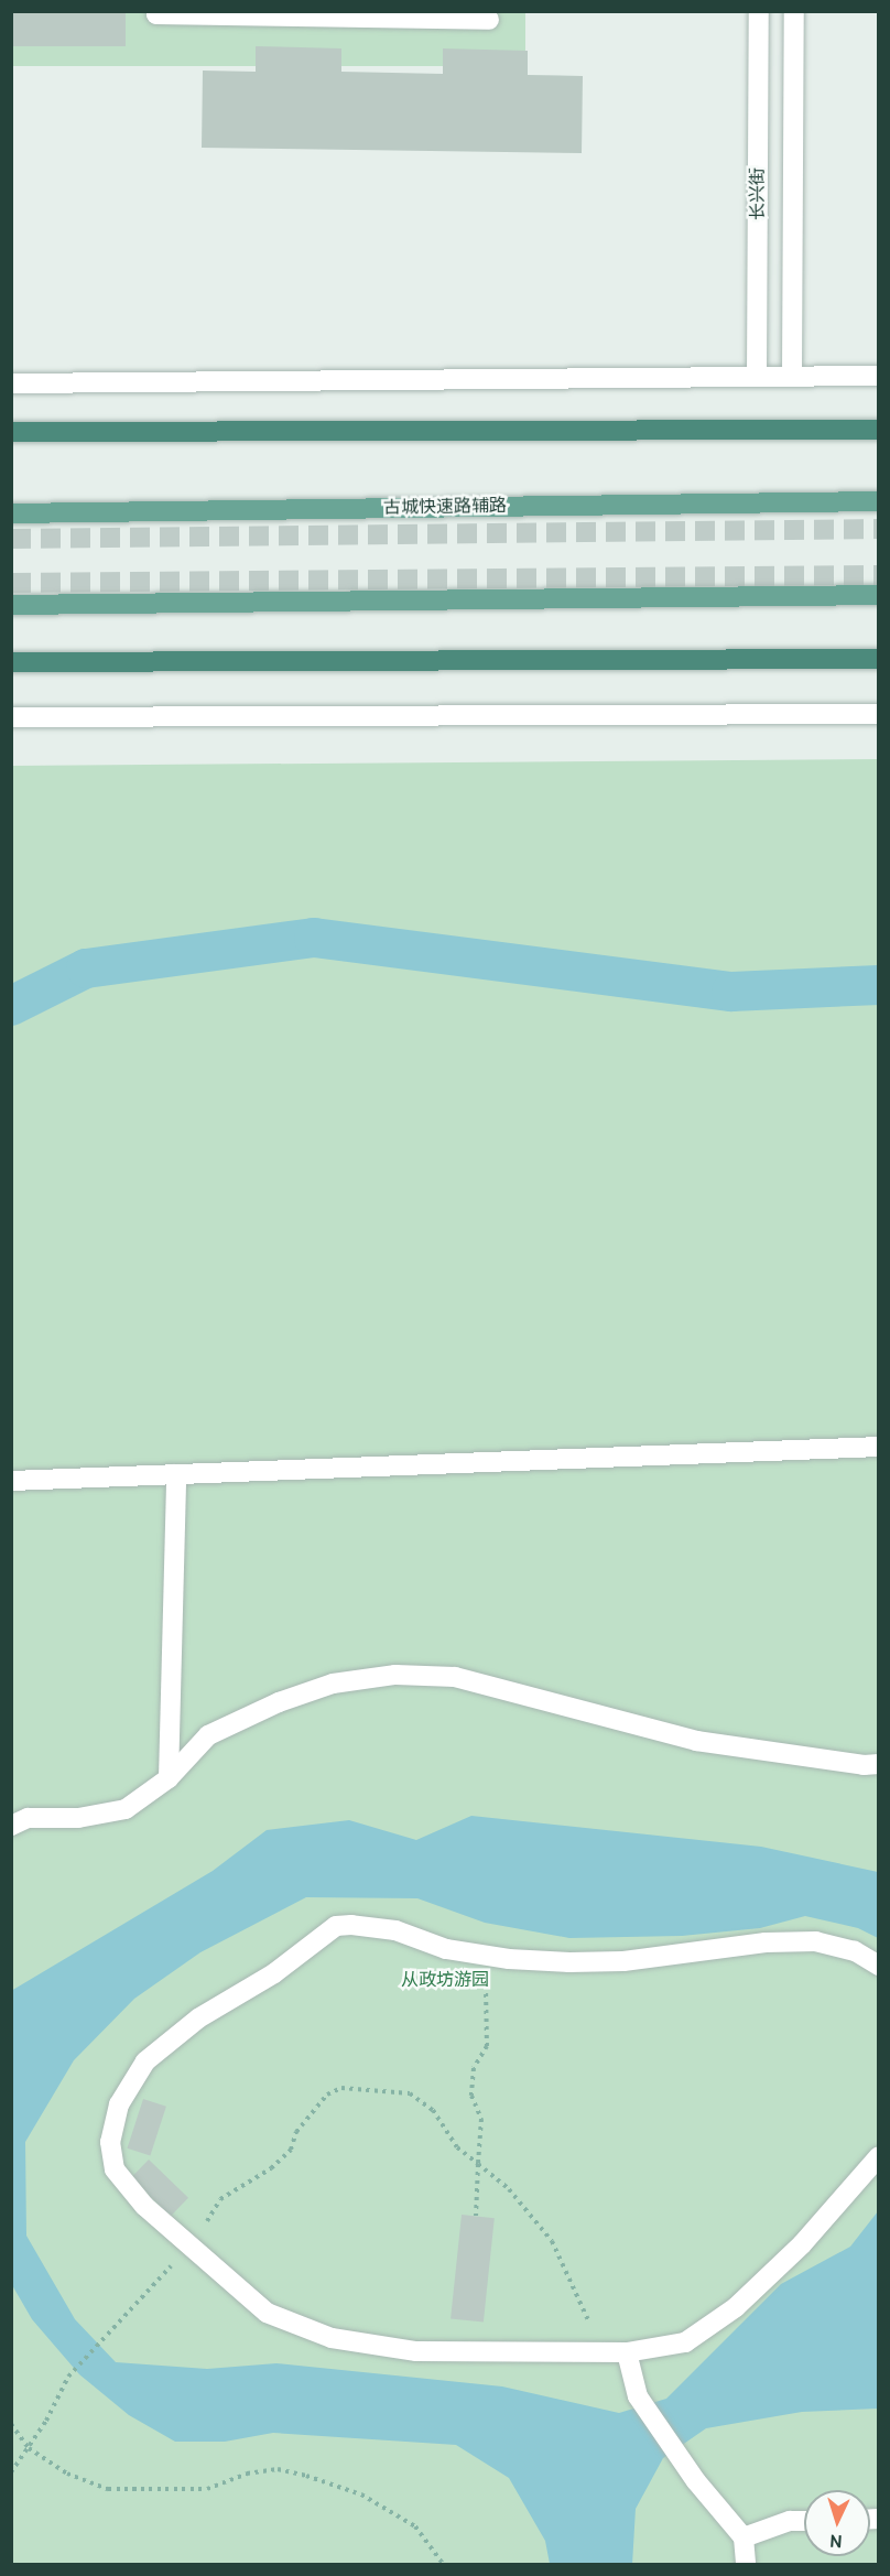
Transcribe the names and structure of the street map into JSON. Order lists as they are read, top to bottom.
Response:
{
  "streets": {
    "main road": ["长兴街", "古城快速路辅路"]
  },
  "parks": ["从政坊游园"],
  "north": "bottom"
}
